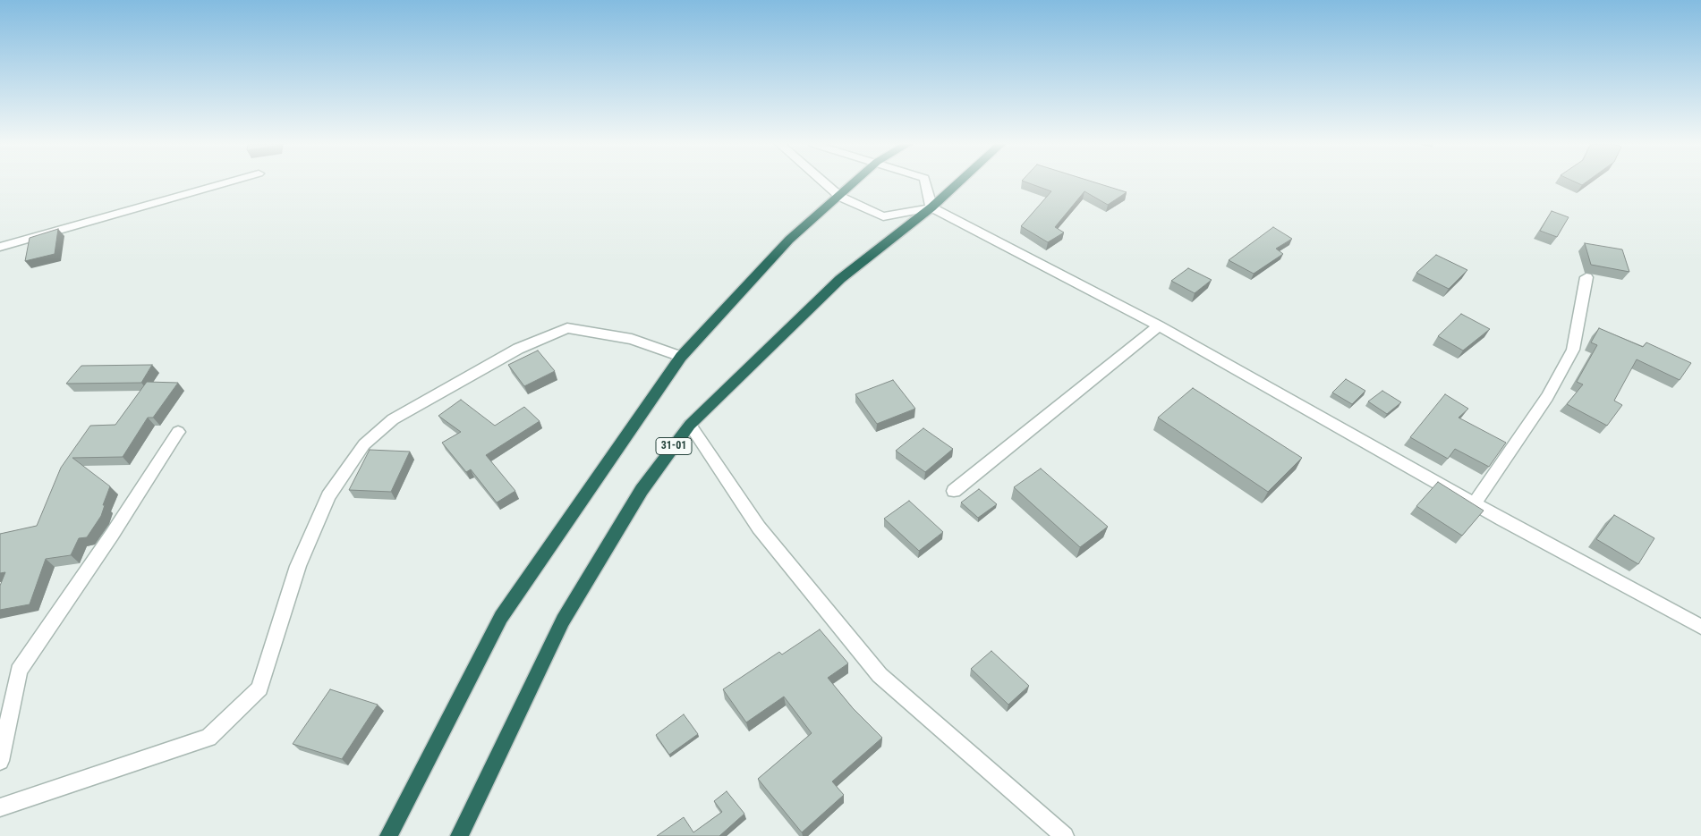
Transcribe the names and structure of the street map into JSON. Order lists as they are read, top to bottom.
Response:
{
  "streets": {
    "highway": ["31-01"]
  }
}
